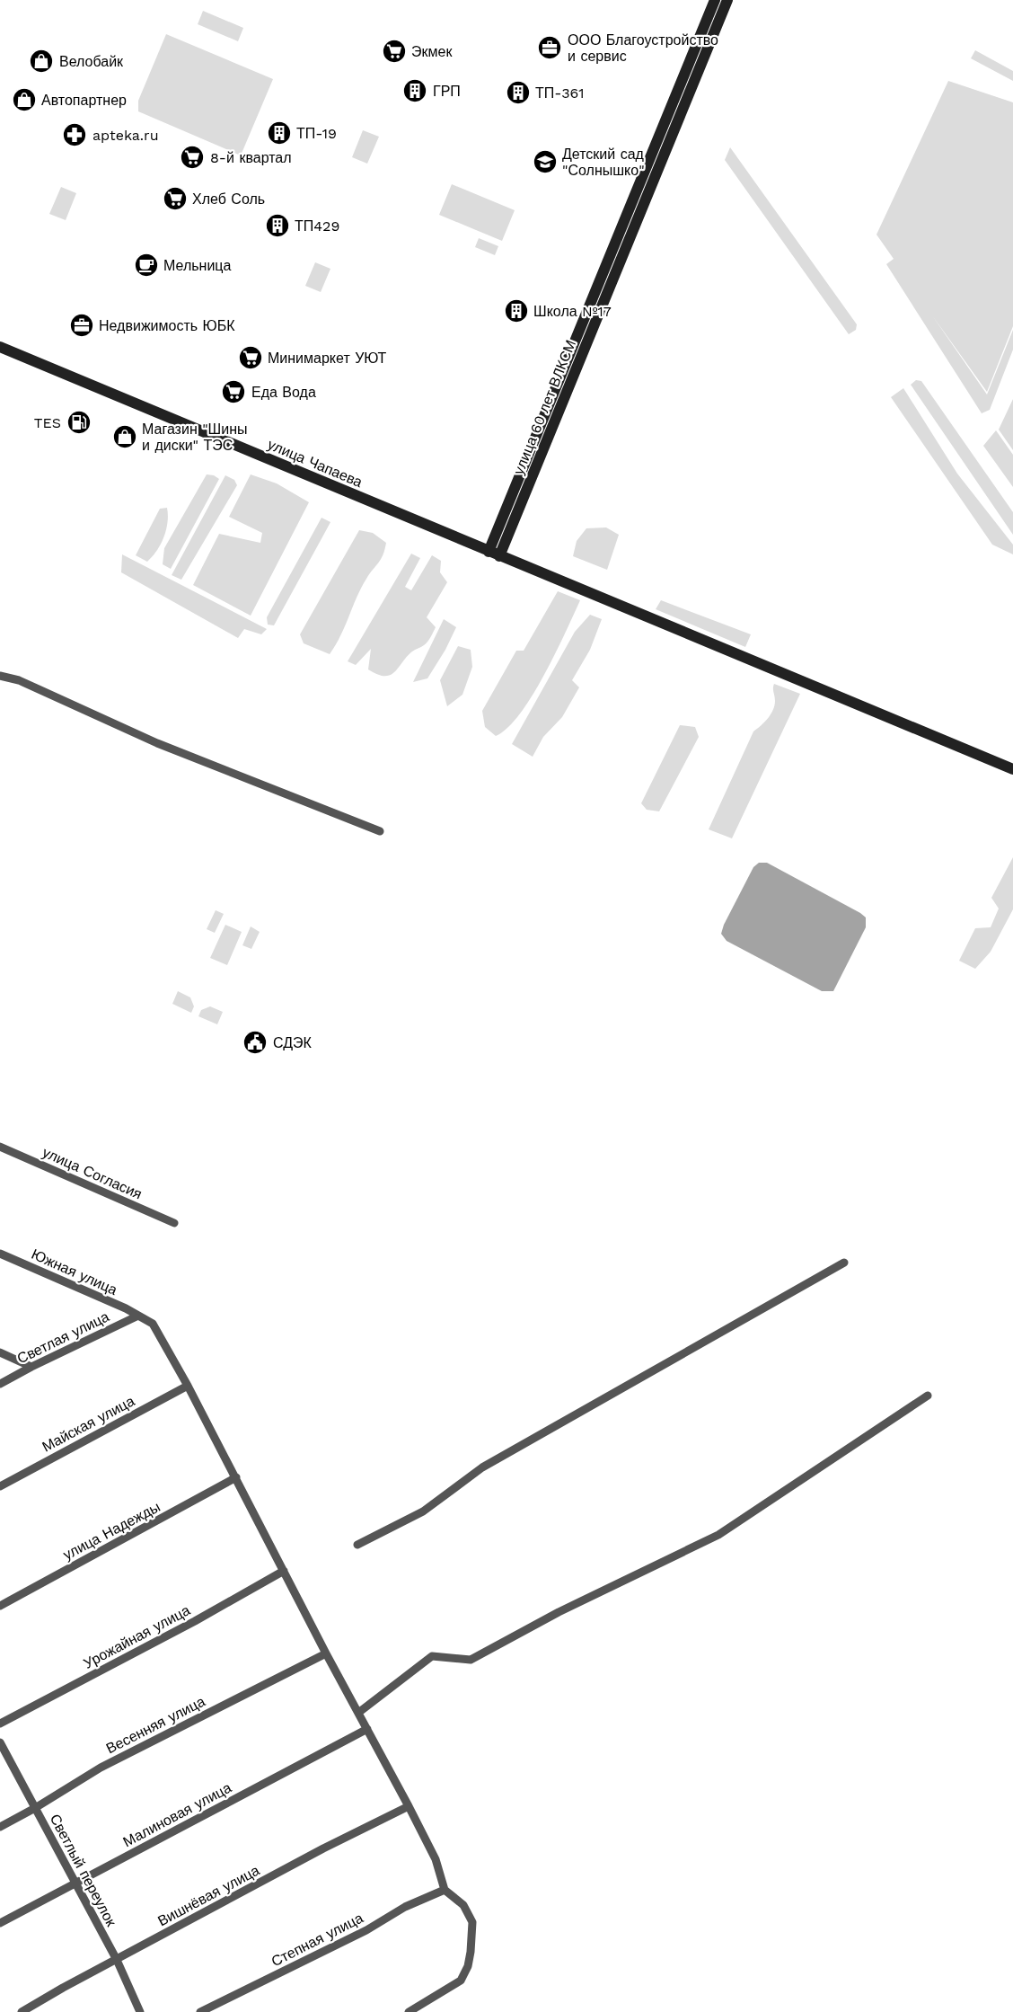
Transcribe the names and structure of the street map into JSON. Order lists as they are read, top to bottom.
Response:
{
  "streets": {
    "street": [
      "улица 60 лет ВЛКСМ",
      "улица Чапаева",
      "улица Согласия",
      "Южная улица",
      "Светлая улица",
      "Майская улица",
      "улица Надежды",
      "Урожайная улица",
      "Весенняя улица",
      "Малиновая улица",
      "Светлый переулок",
      "Вишнёвая улица",
      "Степная улица"
    ]
  },
  "crossings": [
    ["улица 60 лет ВЛКСМ", "улица Чапаева"],
    ["Южная улица", "Светлая улица"],
    ["Южная улица", "Майская улица"],
    ["Южная улица", "улица Надежды"],
    ["Южная улица", "Урожайная улица"],
    ["Южная улица", "Весенняя улица"],
    ["Южная улица", "Малиновая улица"],
    ["Южная улица", "Вишнёвая улица"],
    ["Южная улица", "Степная улица"],
    ["Весенняя улица", "Светлый переулок"],
    ["Малиновая улица", "Светлый переулок"],
    ["Светлый переулок", "Вишнёвая улица"]
  ],
  "places": {
    "office": ["ООО Благоустройство и сервис", "Недвижимость ЮБК"],
    "supermarket": [
      "Экмек",
      "8-й квартал",
      "Хлеб Соль",
      "Минимаркет УЮТ",
      "Еда Вода"
    ],
    "shop": ["Велобайк", "Автопартнер", "Магазин \"Шины и диски\" ТЭС"],
    "building": [
      "ГРП",
      "ТП-361",
      "ТП-19",
      "ТП429",
      "Школа №17"
    ],
    "pharmacy": ["apteka.ru"],
    "school or university": ["Детский сад \"Солнышко\""],
    "cafe": ["Мельница"],
    "fuel station": ["TES"],
    "public building": ["СДЭК"]
  }
}
